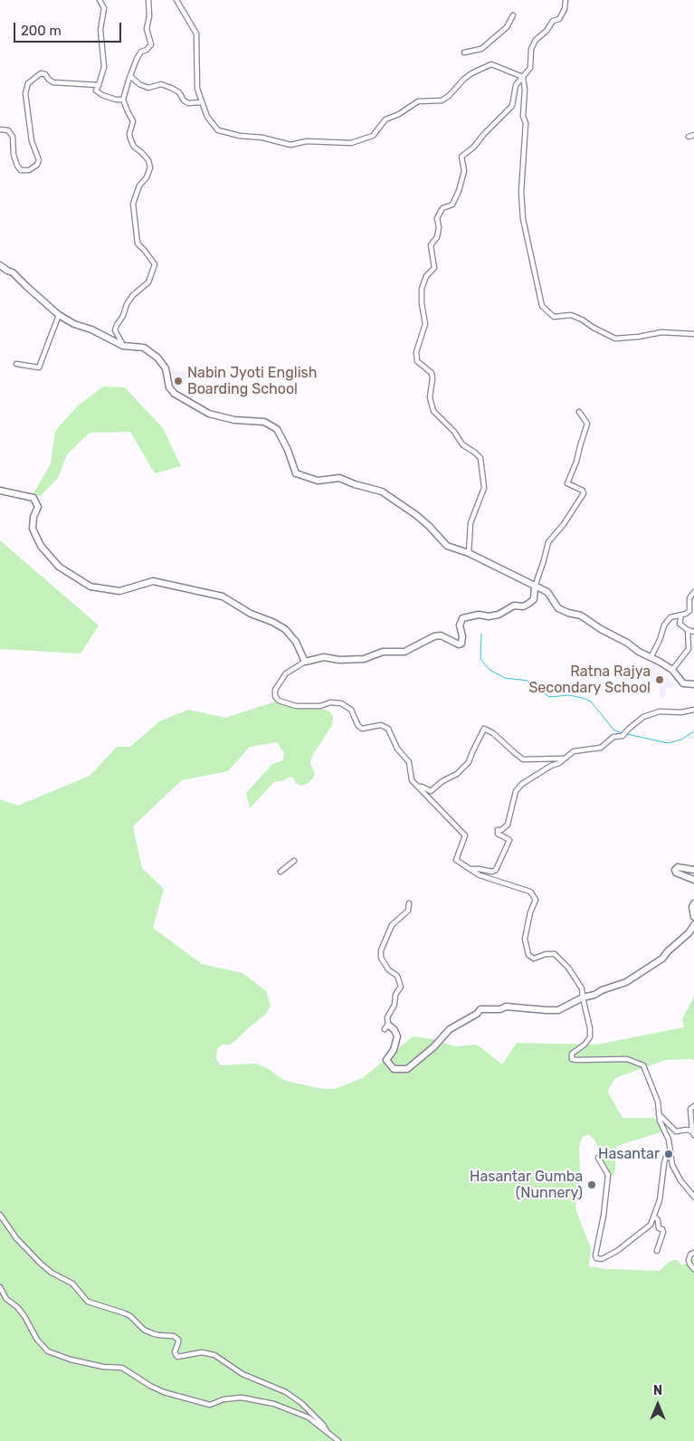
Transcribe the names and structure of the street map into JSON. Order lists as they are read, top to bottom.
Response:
{
  "places": [
    "Nabin Jyoti English Boarding School",
    "Ratna Rajya Secondary School",
    "Hasantar",
    "Hasantar Gumba (Nunnery)"
  ],
  "scale_bar": "200 m",
  "north": "top"
}
